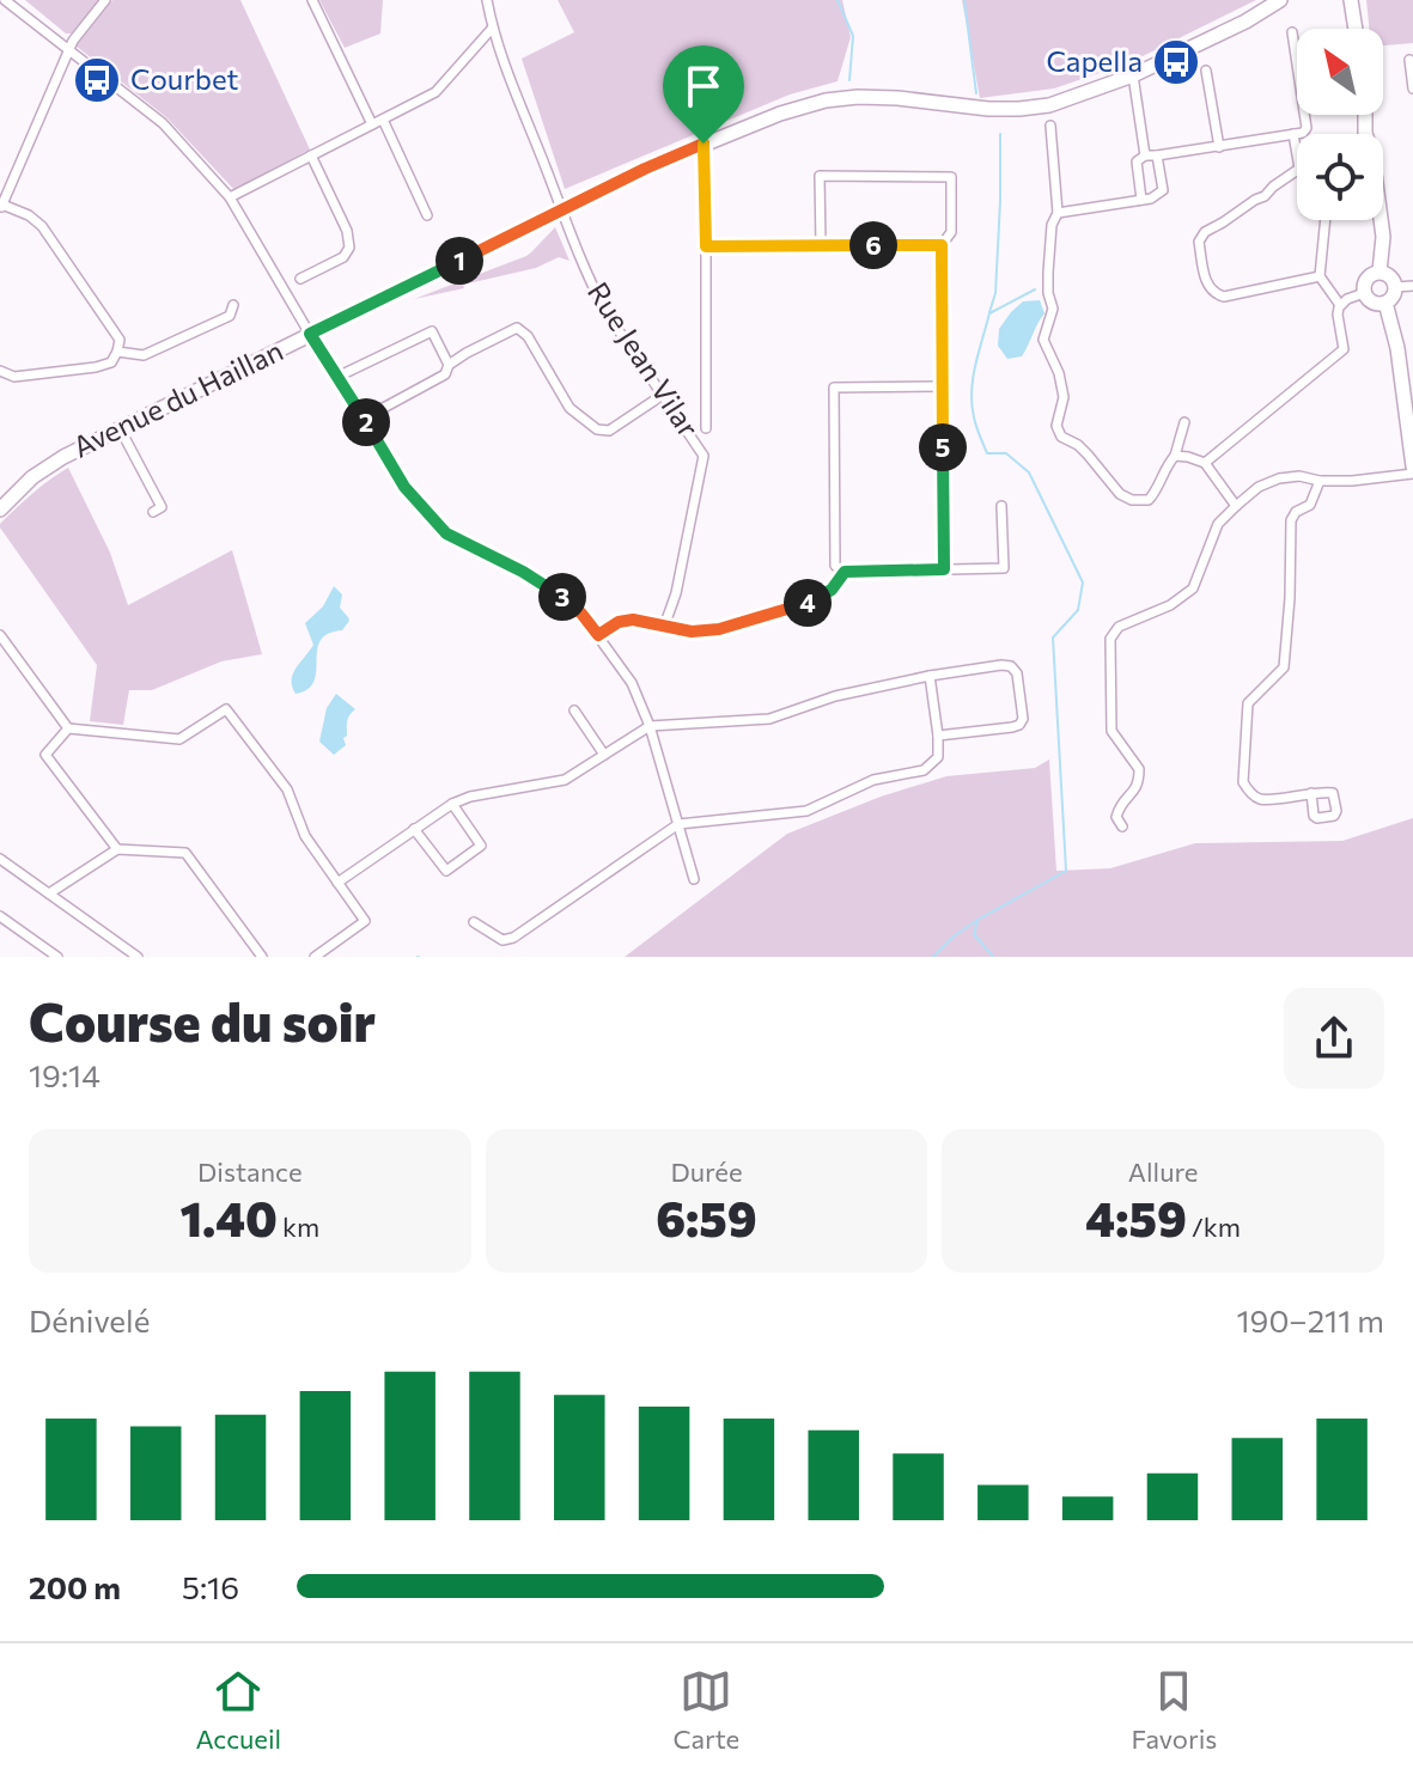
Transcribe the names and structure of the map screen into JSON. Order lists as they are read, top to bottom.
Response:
{
  "streets": {
    "street": ["Rue Jean Vilar", "Avenue du Haillan"]
  },
  "crossings": [
    ["Rue Jean Vilar", "Avenue du Haillan"]
  ],
  "places": {
    "bus stop": ["Capella", "Courbet"]
  },
  "north": "top left",
  "page": {
    "pins": [
      "6",
      "1",
      "2",
      "5",
      "3",
      "4"
    ],
    "heading": ["Course du soir", "19:14"],
    "stats": [
      ["Distance", "1.40 km"],
      ["Durée", "6:59"],
      ["Allure", "4:59 /km"]
    ],
    "chart": ["Dénivelé", "190–211 m"],
    "list": [
      {
        "name": "200 m",
        "note": "5:16"
      }
    ],
    "tabs": ["Accueil", "Carte", "Favoris"]
  }
}
